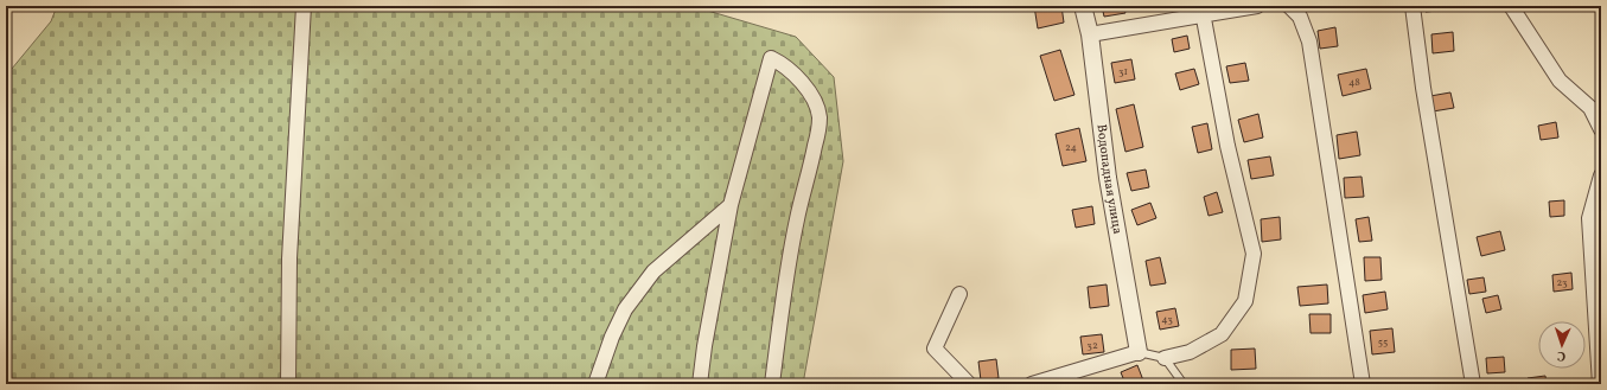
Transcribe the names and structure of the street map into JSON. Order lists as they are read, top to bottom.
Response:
{
  "streets": {
    "street": ["Водопадная улица"]
  },
  "house_numbers": [
    "31",
    "48",
    "24",
    "23",
    "43",
    "55",
    "32"
  ],
  "north": "bottom"
}
